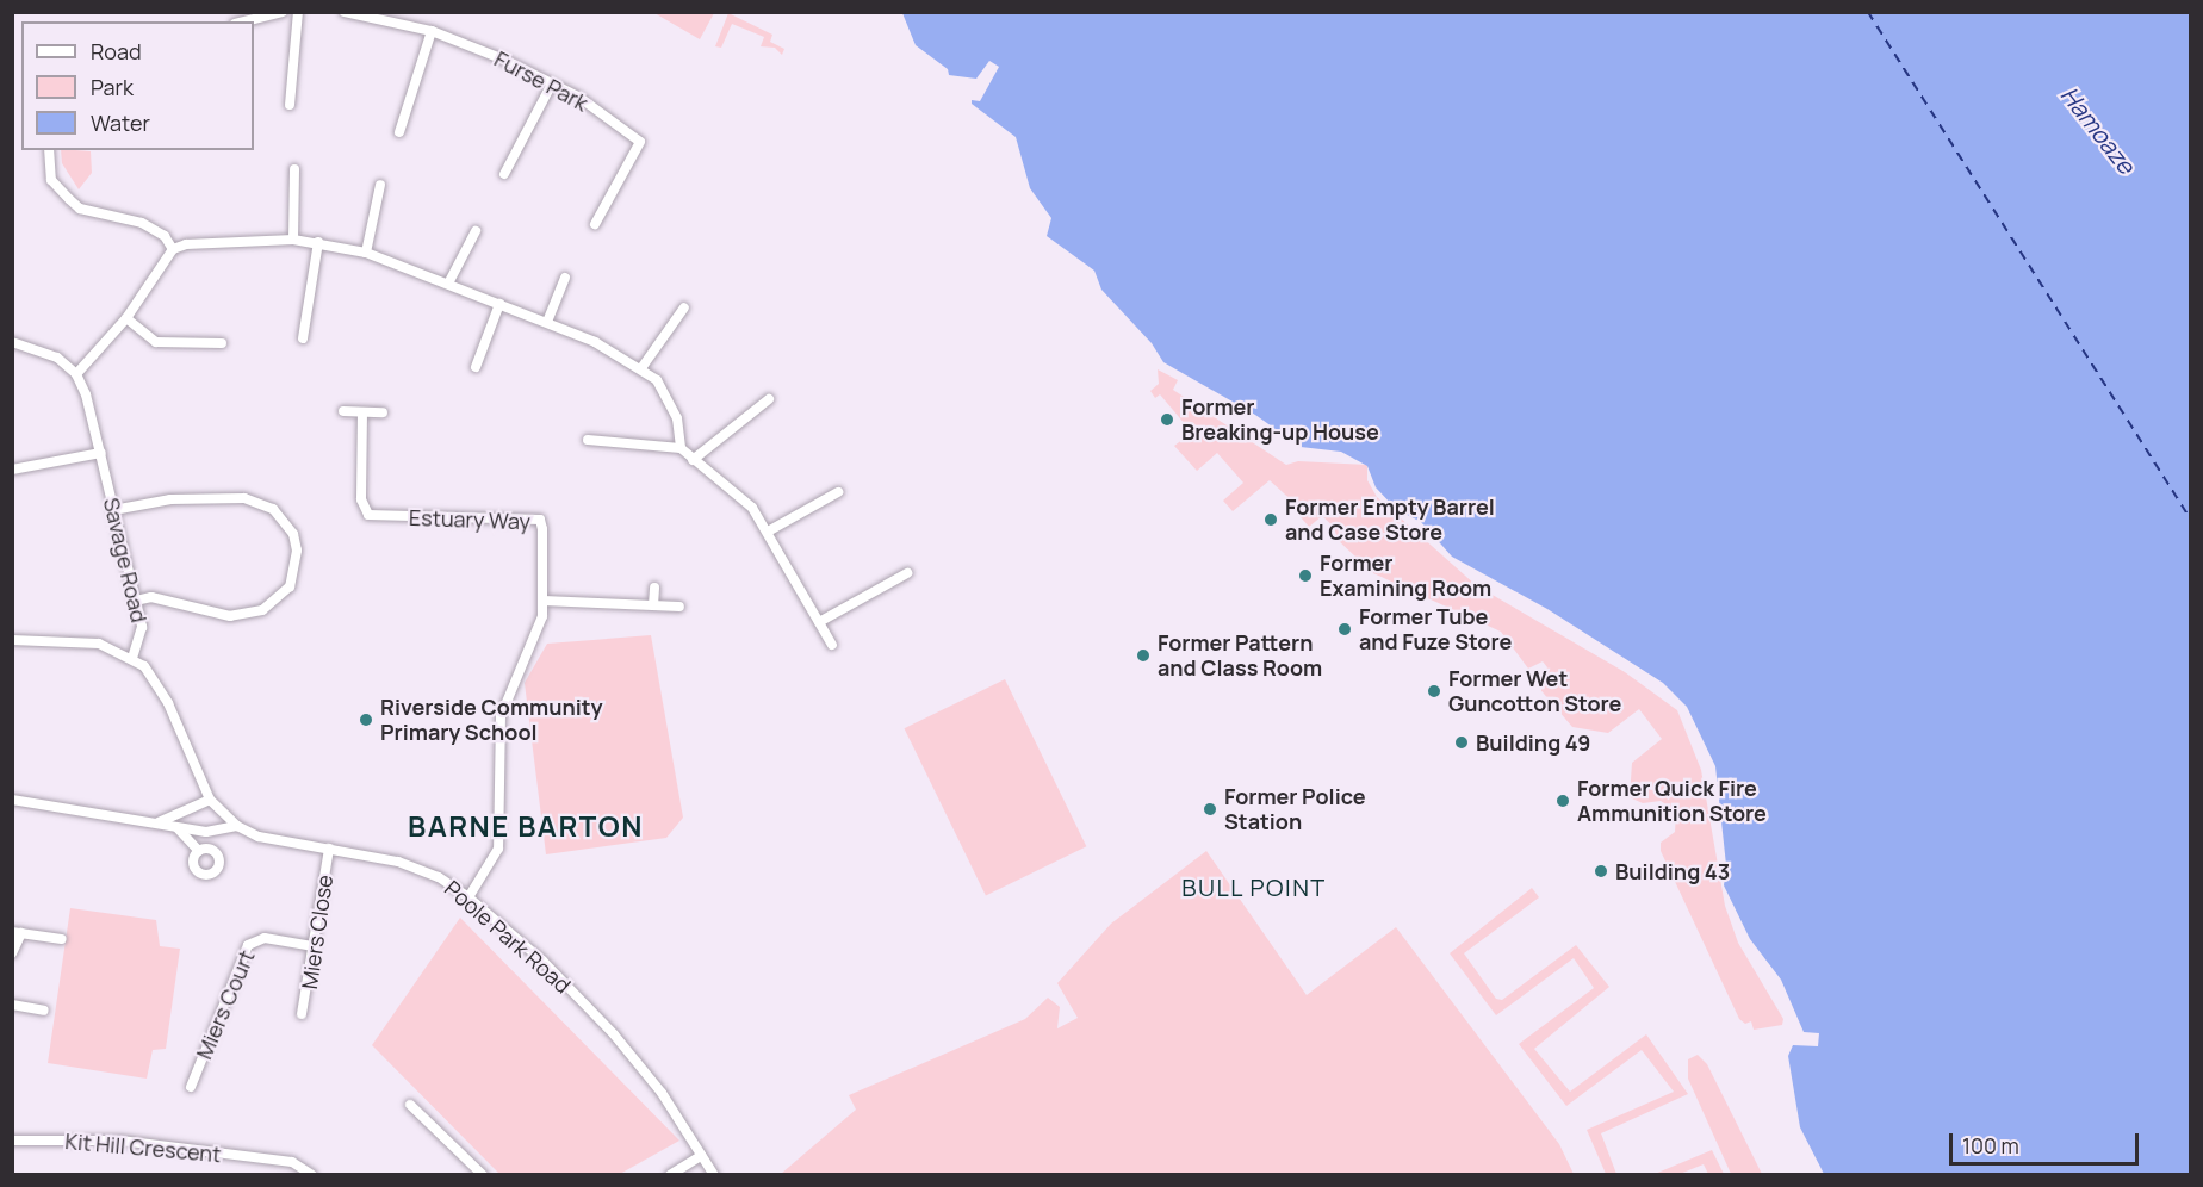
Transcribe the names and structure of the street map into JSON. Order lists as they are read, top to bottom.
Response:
{
  "streets": {
    "street": [
      "Furse Park",
      "Estuary Way",
      "Savage Road",
      "Miers Close",
      "Poole Park Road",
      "Miers Court",
      "Kit Hill Crescent"
    ]
  },
  "crossings": [
    ["Estuary Way", "Poole Park Road"],
    ["Miers Close", "Poole Park Road"],
    ["Miers Close", "Miers Court"]
  ],
  "districts": ["BARNE BARTON", "BULL POINT"],
  "water": ["Hamoaze"],
  "places": [
    "Former Breaking-up House",
    "Former Empty Barrel and Case Store",
    "Former Examining Room",
    "Former Tube and Fuze Store",
    "Former Pattern and Class Room",
    "Former Wet Guncotton Store",
    "Riverside Community Primary School",
    "Building 49",
    "Former Quick Fire Ammunition Store",
    "Former Police Station",
    "Building 43"
  ],
  "legend": ["Road", "Park", "Water"],
  "scale_bar": "100 m"
}
